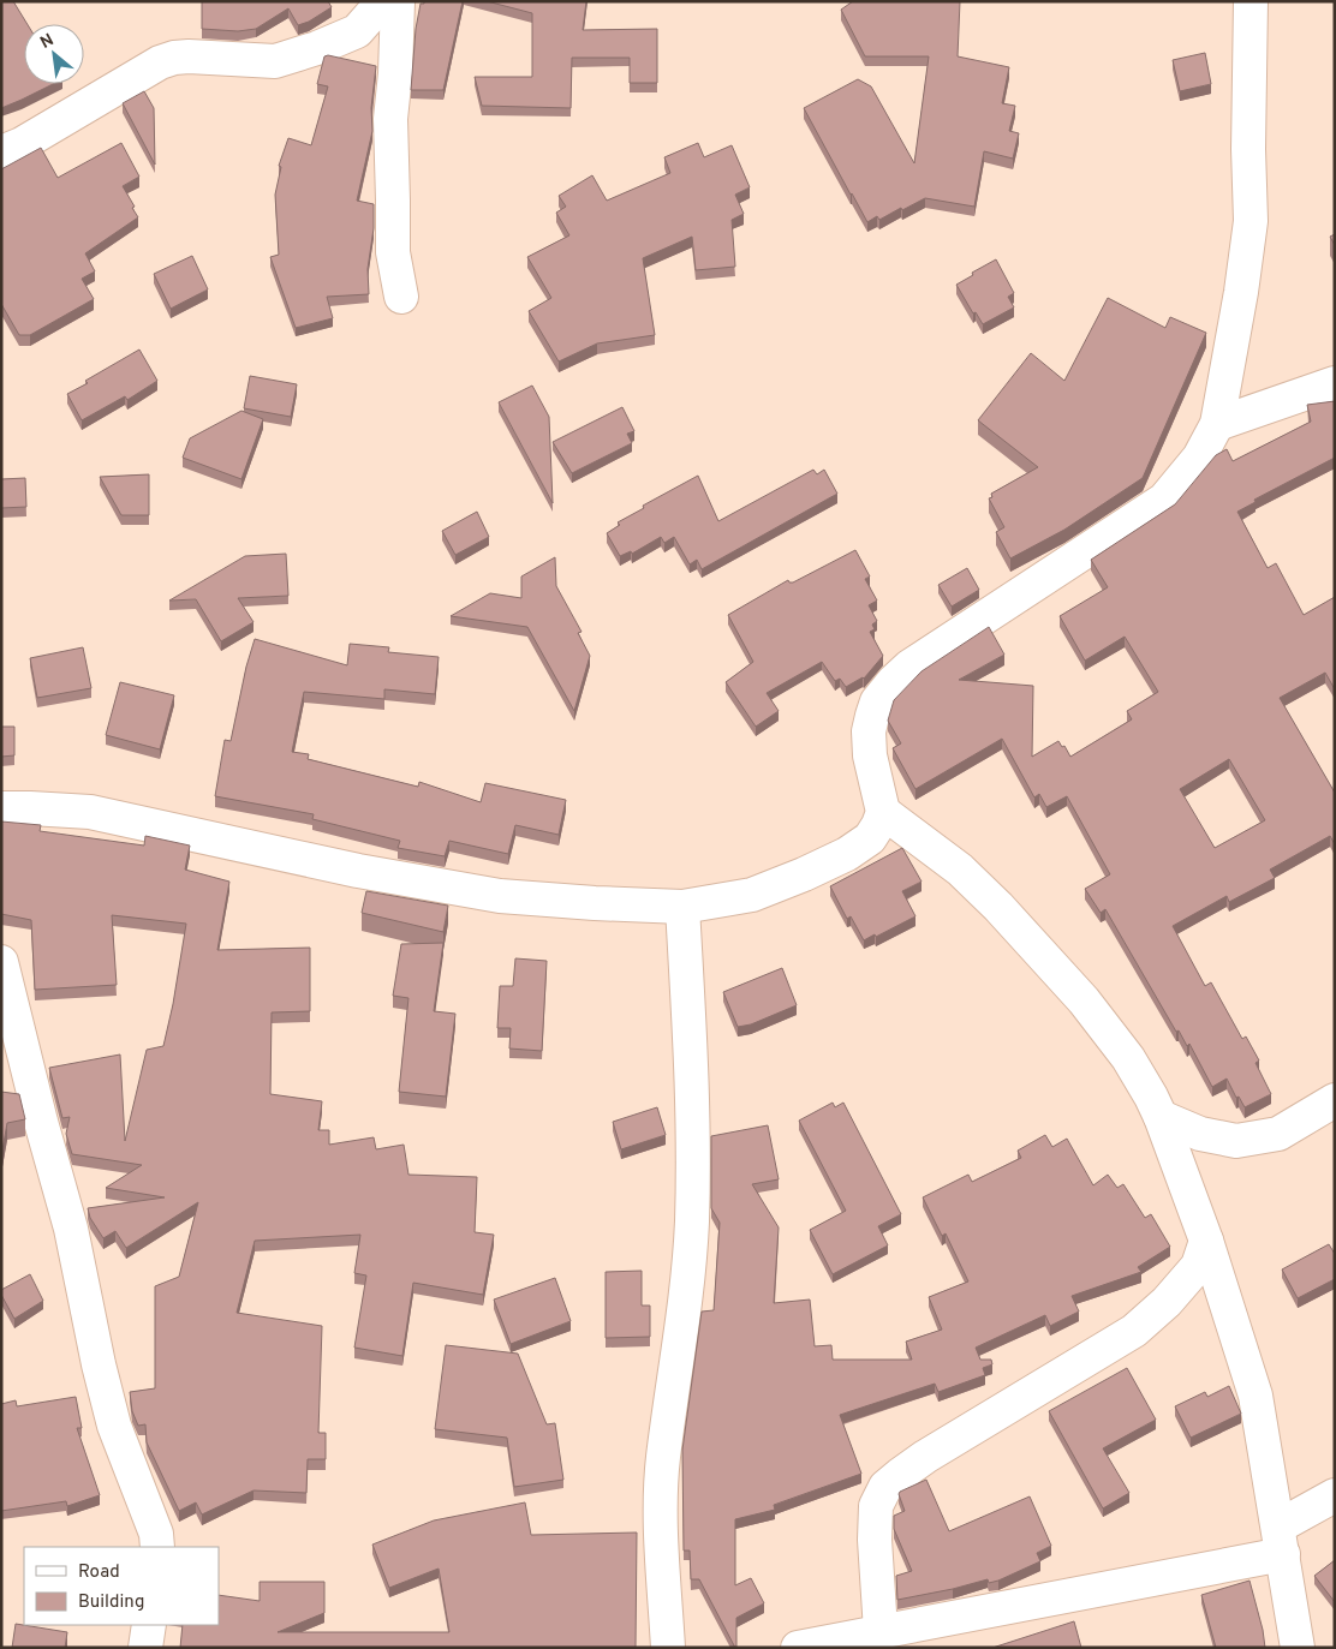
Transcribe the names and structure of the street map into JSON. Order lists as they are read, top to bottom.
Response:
{
  "legend": ["Road", "Building"],
  "north": "top left"
}
